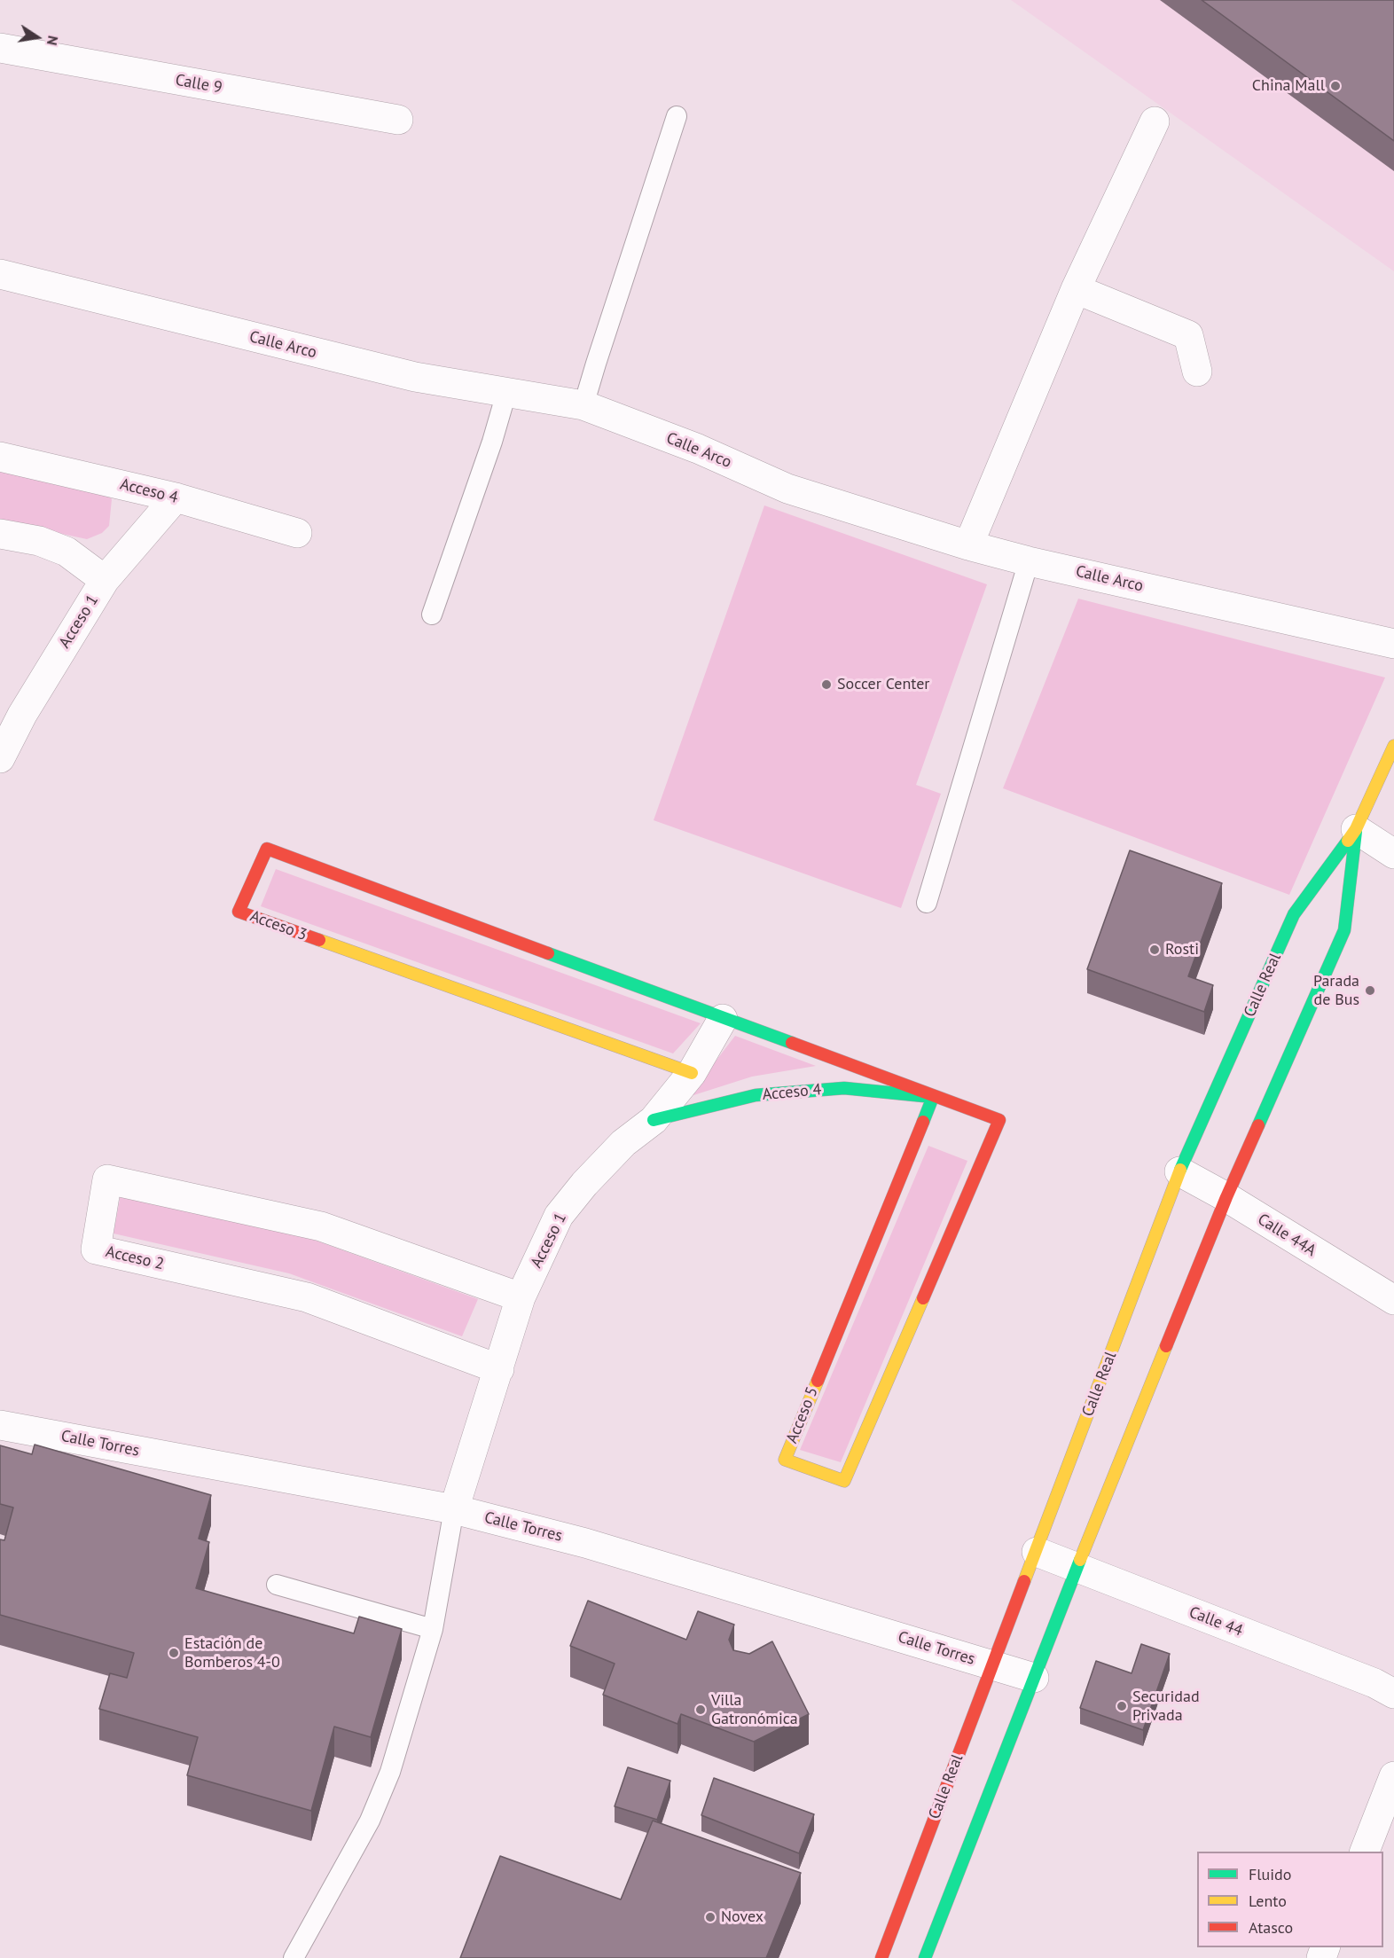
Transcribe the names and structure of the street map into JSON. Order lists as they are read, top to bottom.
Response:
{
  "streets": {
    "main road": [
      "Acceso 4",
      "Acceso 3",
      "Calle Real",
      "Acceso 5"
    ],
    "street": [
      "Calle 9",
      "Calle Arco",
      "Acceso 1",
      "Calle 44A",
      "Acceso 2",
      "Calle Torres",
      "Calle 44"
    ]
  },
  "crossings": [
    ["Acceso 4", "Acceso 1"],
    ["Acceso 4", "Acceso 3"],
    ["Acceso 4", "Acceso 5"],
    ["Acceso 1", "Acceso 3"],
    ["Acceso 1", "Acceso 2"],
    ["Acceso 1", "Calle Torres"],
    ["Calle Real", "Calle 44A"],
    ["Calle Real", "Calle Torres"],
    ["Calle Real", "Calle 44"]
  ],
  "places": [
    "China Mall",
    "Soccer Center",
    "Rosti",
    "Parada de Bus",
    "Estación de Bomberos 4-0",
    "Securidad Privada",
    "Villa Gatronómica",
    "Novex"
  ],
  "legend": ["Fluido", "Lento", "Atasco"],
  "north": "right"
}
